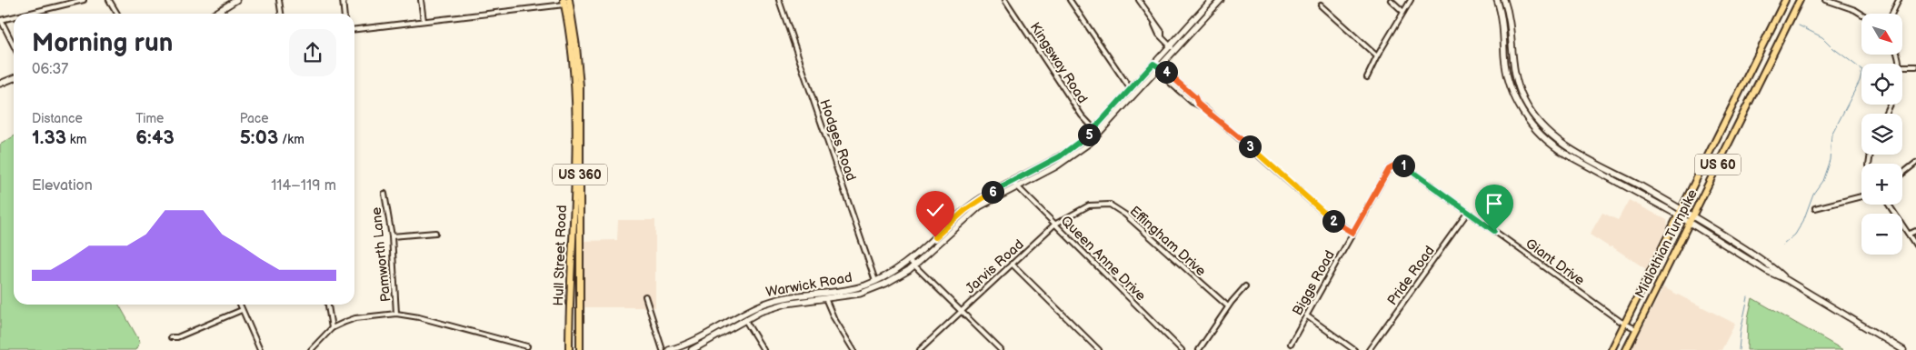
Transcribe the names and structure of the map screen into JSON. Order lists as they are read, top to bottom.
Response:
{
  "streets": {
    "main road": [
      "US 60",
      "US 360",
      "Midlothian Turnpike",
      "Hull Street Road",
      "Warwick Road"
    ],
    "street": [
      "Kingsway Road",
      "Hodges Road",
      "Effingham Drive",
      "Pamworth Lane",
      "Queen Anne Drive",
      "Giant Drive",
      "Jarvis Road",
      "Pride Road",
      "Biggs Road"
    ]
  },
  "crossings": [
    ["Kingsway Road", "Warwick Road"],
    ["Hodges Road", "Warwick Road"],
    ["Effingham Drive", "Jarvis Road"],
    ["Midlothian Turnpike", "Giant Drive"],
    ["Queen Anne Drive", "Jarvis Road"],
    ["Queen Anne Drive", "Warwick Road"],
    ["Giant Drive", "Pride Road"],
    ["Giant Drive", "Biggs Road"]
  ],
  "north": "bottom right",
  "page": {
    "map_buttons": ["+", "−"],
    "heading": ["Morning run", "06:37"],
    "pins": [
      "4",
      "5",
      "3",
      "1",
      "6",
      "2"
    ],
    "stats": [
      ["Distance", "1.33 km"],
      ["Time", "6:43"],
      ["Pace", "5:03 /km"]
    ],
    "chart": ["Elevation", "114–119 m"]
  }
}
